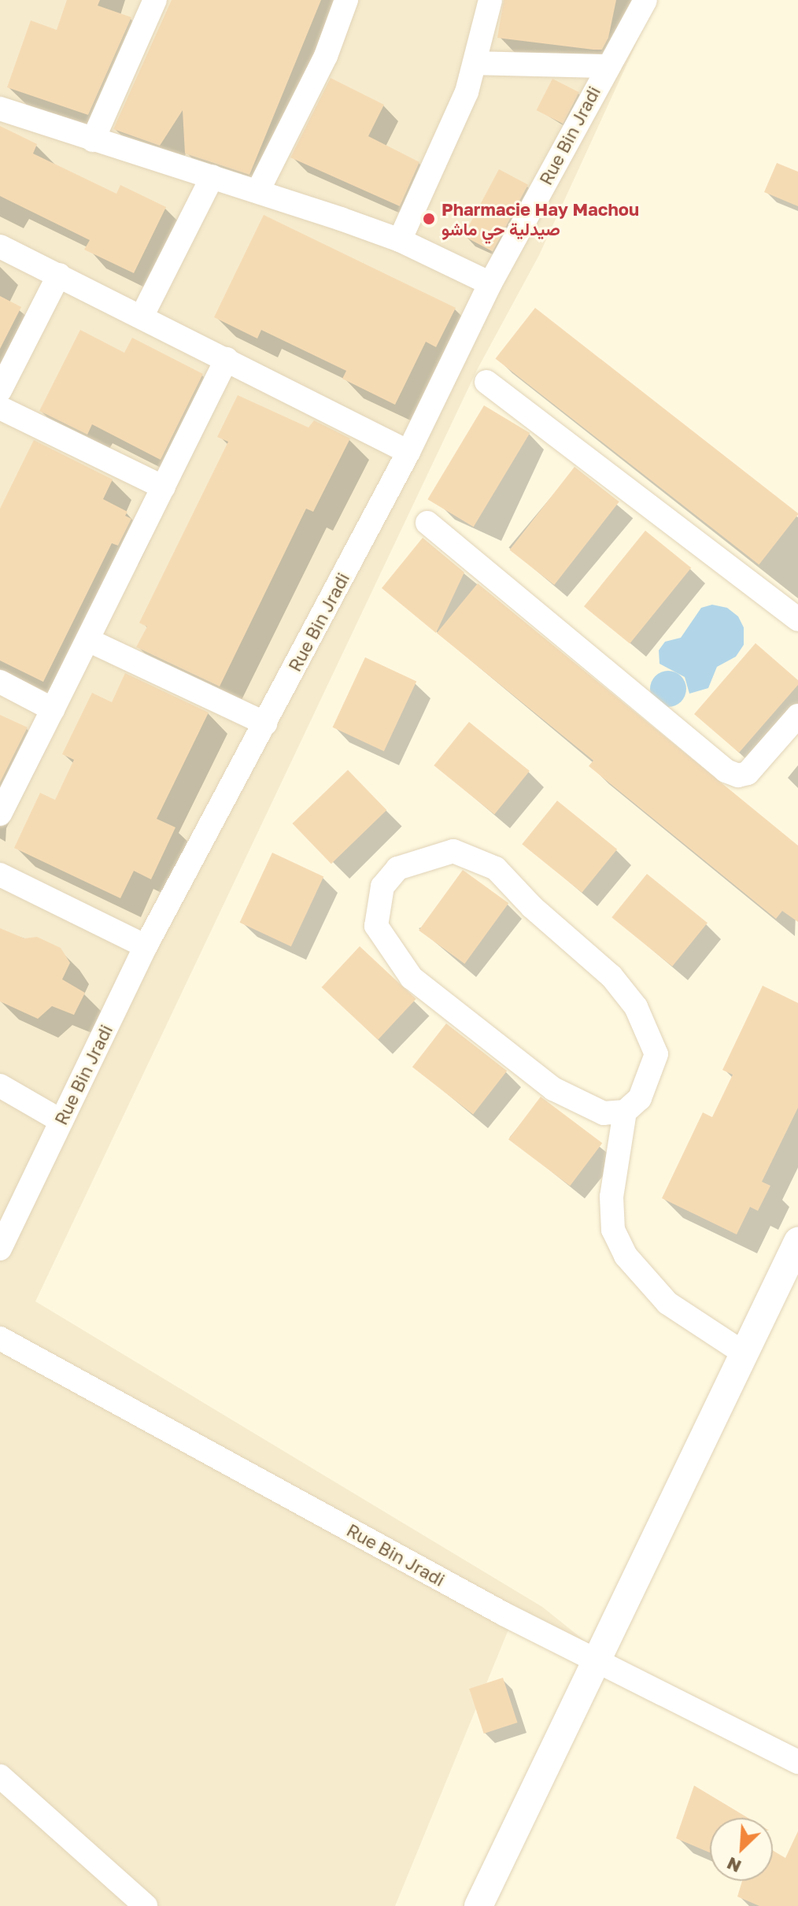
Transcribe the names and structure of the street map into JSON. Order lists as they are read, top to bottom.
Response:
{
  "streets": {
    "street": ["Rue Bin Jradi"]
  },
  "places": ["Pharmacie Hay Machou صيدلية حي ماشو"],
  "north": "bottom left"
}
